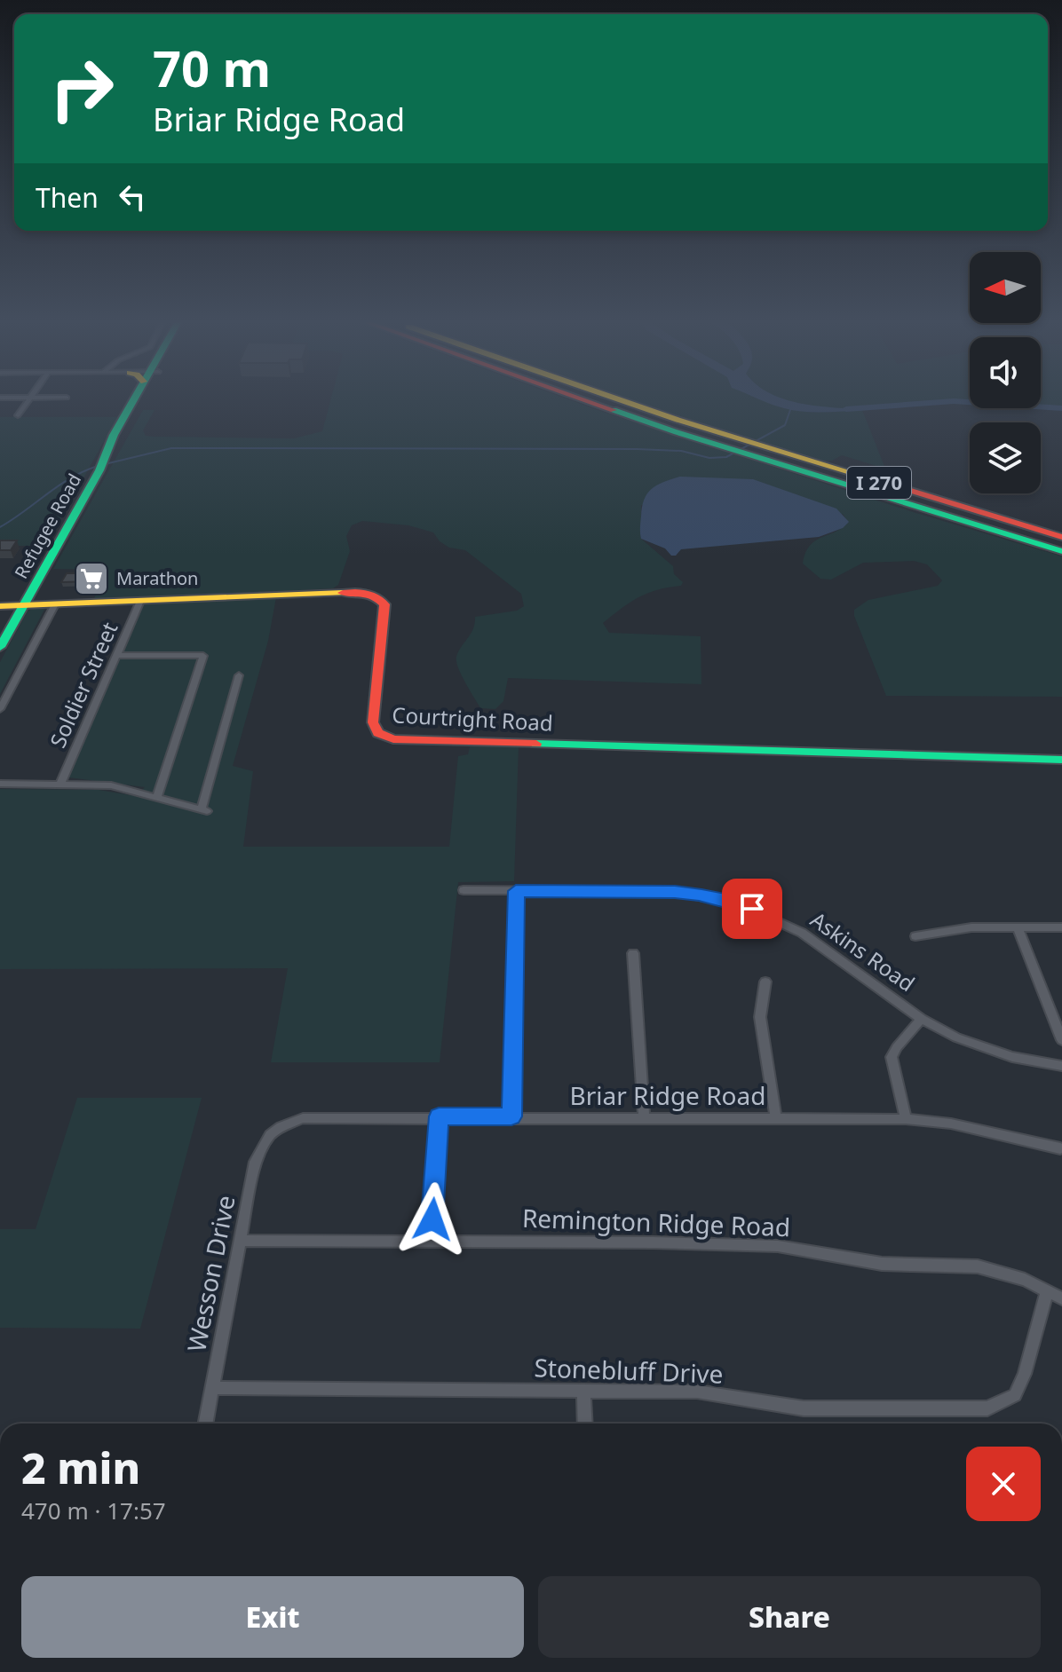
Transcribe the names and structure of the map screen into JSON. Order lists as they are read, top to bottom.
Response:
{
  "streets": {
    "main road": ["I 270", "Refugee Road", "Courtright Road"],
    "street": [
      "Soldier Street",
      "Askins Road",
      "Briar Ridge Road",
      "Remington Ridge Road",
      "Wesson Drive",
      "Stonebluff Drive"
    ]
  },
  "crossings": [
    ["Refugee Road", "Courtright Road"],
    ["Soldier Street", "Courtright Road"],
    ["Briar Ridge Road", "Wesson Drive"],
    ["Remington Ridge Road", "Wesson Drive"],
    ["Remington Ridge Road", "Stonebluff Drive"],
    ["Wesson Drive", "Stonebluff Drive"]
  ],
  "places": {
    "supermarket": ["Marathon"]
  },
  "north": "left",
  "page": {
    "turn": ["70 m", "Briar Ridge Road"],
    "then": "Then",
    "heading": ["2 min", "470 m · 17:57"],
    "buttons": ["Exit", "Share"]
  }
}
